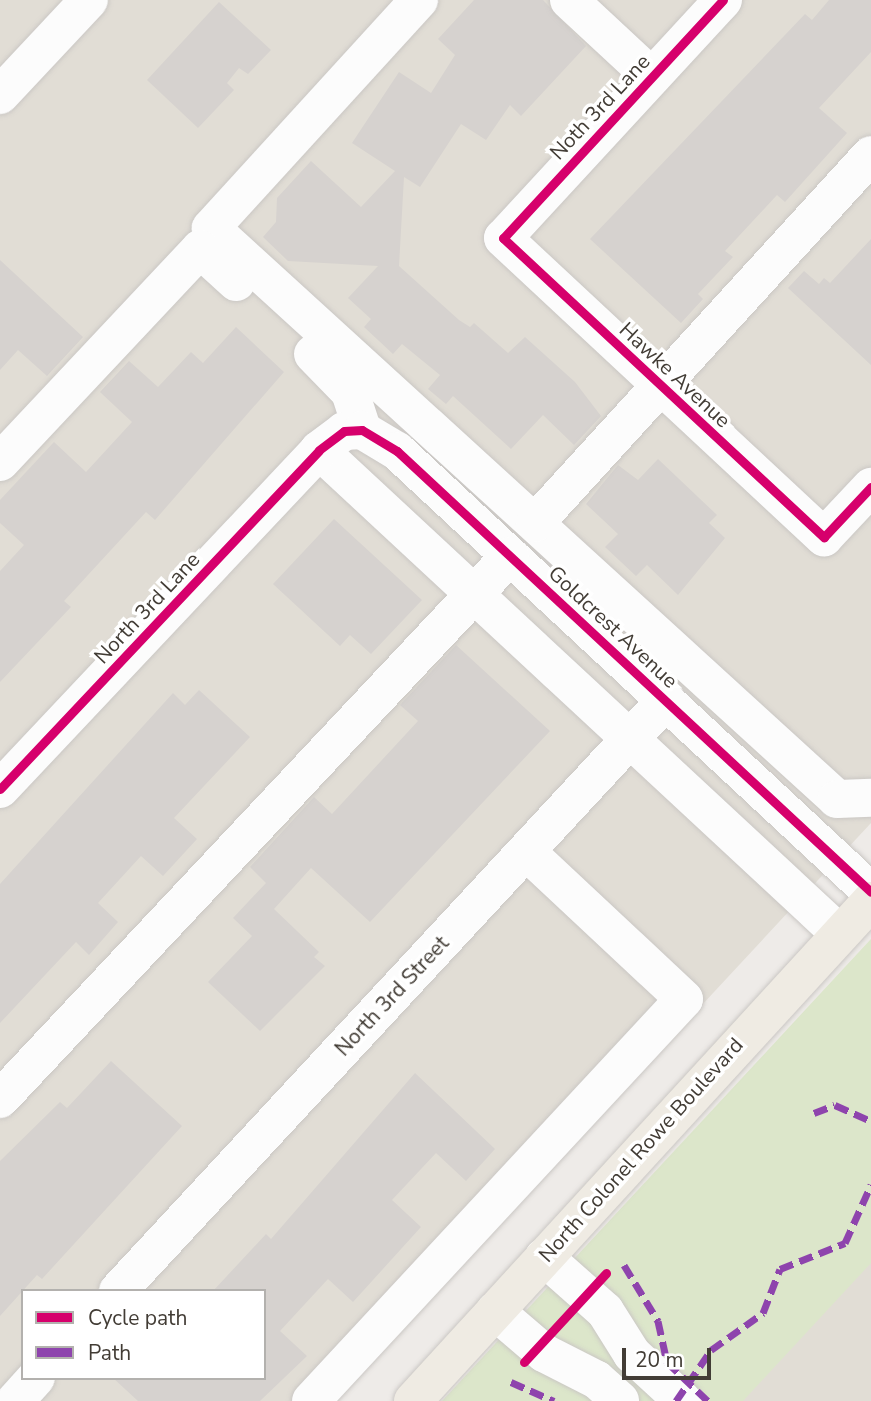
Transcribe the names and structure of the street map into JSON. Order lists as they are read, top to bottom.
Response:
{
  "streets": {
    "main road": ["North Colonel Rowe Boulevard"],
    "street": [
      "Noth 3rd Lane",
      "Hawke Avenue",
      "North 3rd Lane",
      "Goldcrest Avenue",
      "North 3rd Street"
    ]
  },
  "crossings": [
    ["Noth 3rd Lane", "Hawke Avenue"],
    ["Goldcrest Avenue", "North 3rd Street"],
    ["Goldcrest Avenue", "North Colonel Rowe Boulevard"]
  ],
  "legend": ["Cycle path", "Path"],
  "scale_bar": "20 m"
}
